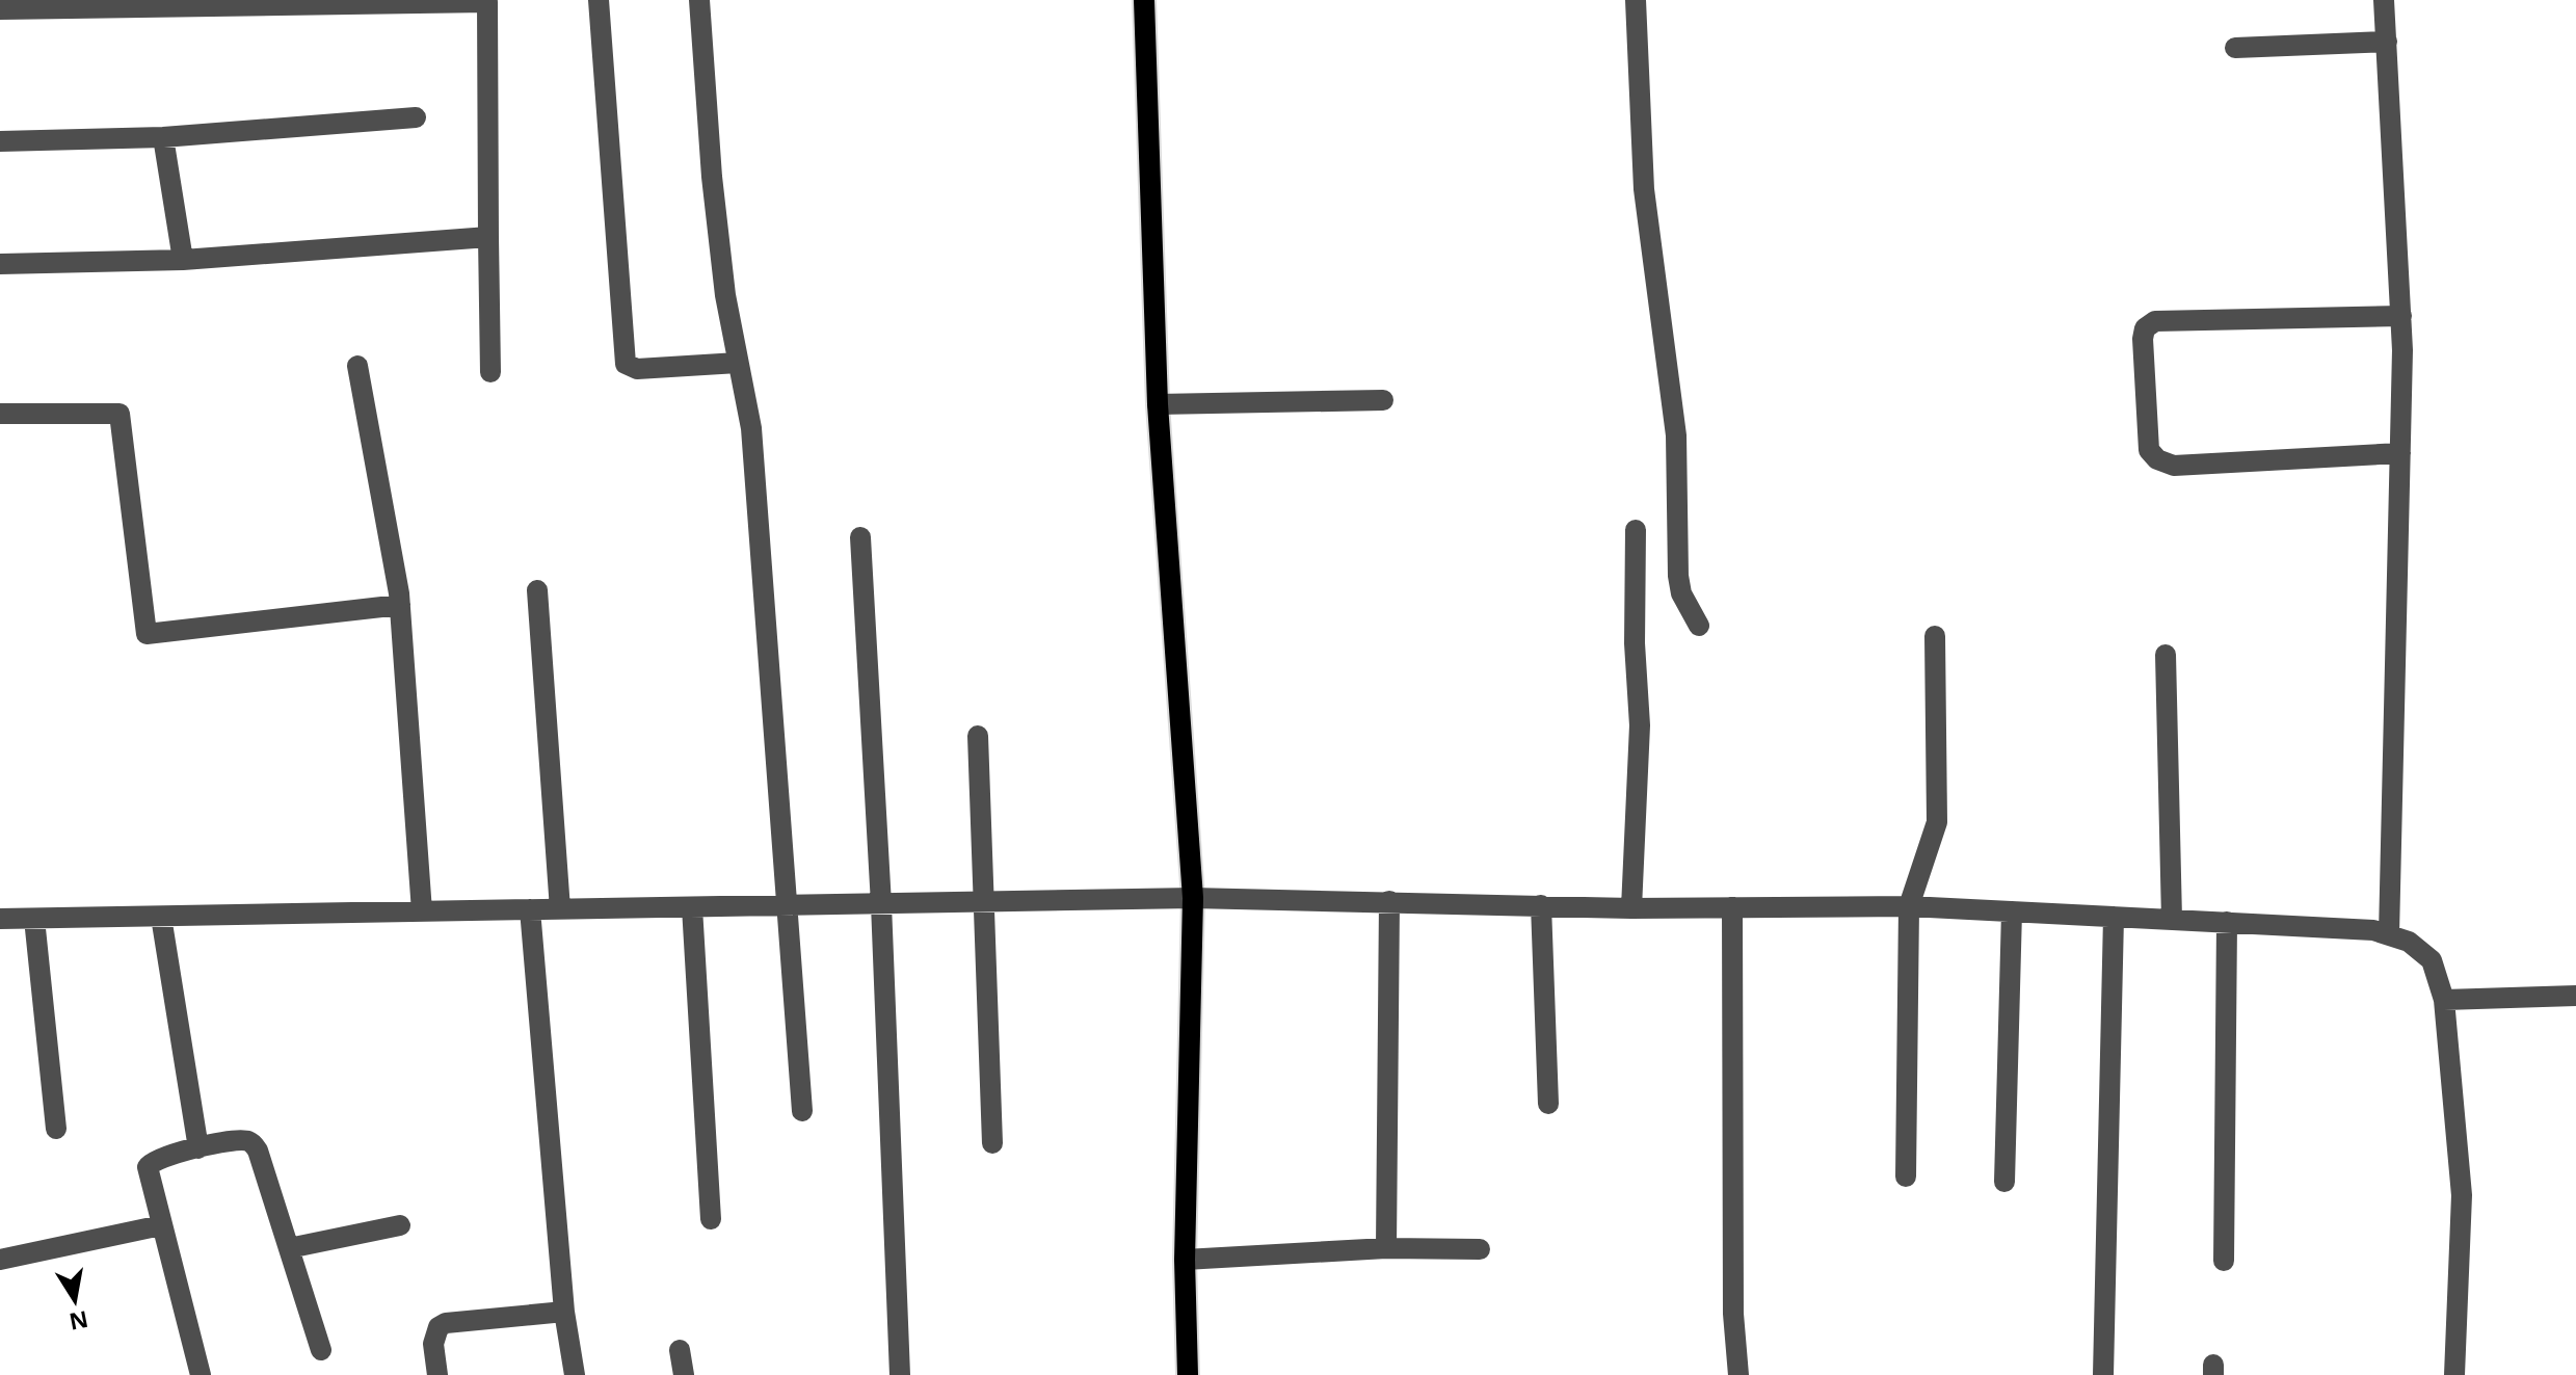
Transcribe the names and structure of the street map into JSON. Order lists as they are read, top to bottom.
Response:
{
  "north": "bottom"
}
